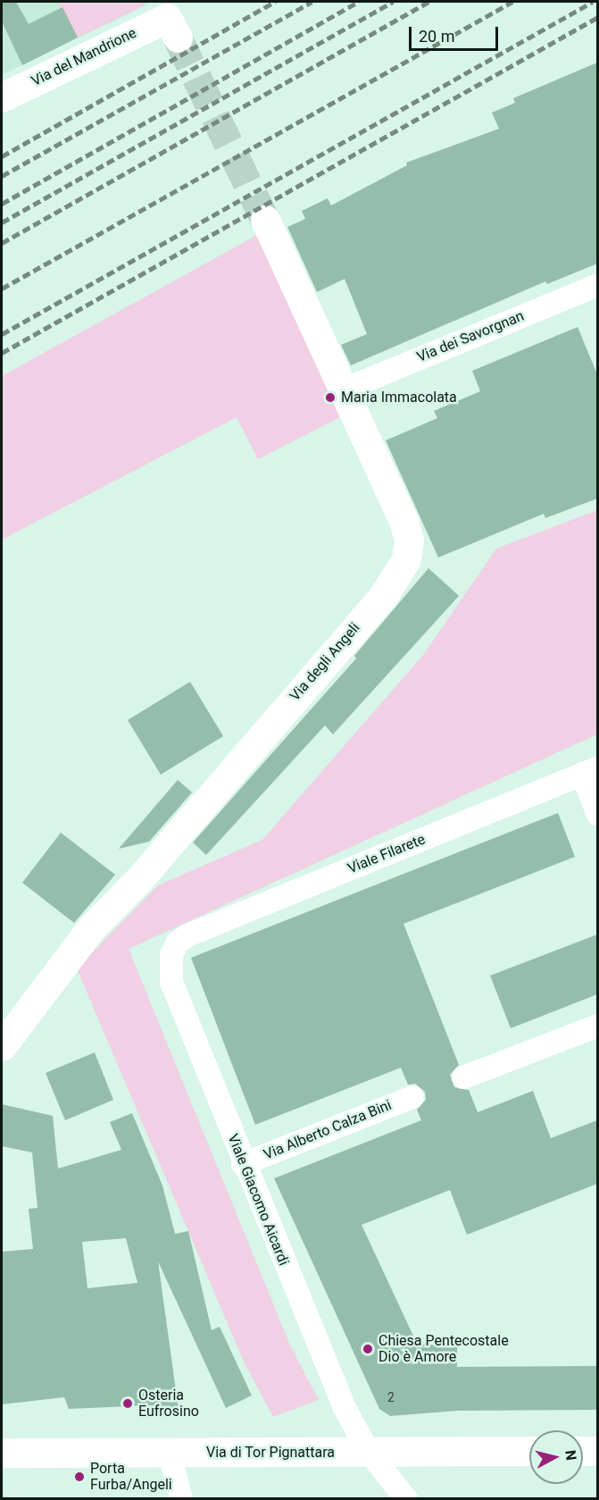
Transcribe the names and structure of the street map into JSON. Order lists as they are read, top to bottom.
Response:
{
  "streets": {
    "street": [
      "Via del Mandrione",
      "Via dei Savorgnan",
      "Via degli Angeli",
      "Viale Filarete",
      "Via Alberto Calza Bini",
      "Viale Giacomo Aicardi",
      "Via di Tor Pignattara"
    ]
  },
  "crossings": [
    ["Via dei Savorgnan", "Via degli Angeli"],
    ["Viale Filarete", "Viale Giacomo Aicardi"],
    ["Via Alberto Calza Bini", "Viale Giacomo Aicardi"],
    ["Viale Giacomo Aicardi", "Via di Tor Pignattara"]
  ],
  "places": [
    "Maria Immacolata",
    "Chiesa Pentecostale Dio è Amore",
    "Osteria Eufrosino",
    "Porta Furba/Angeli"
  ],
  "house_numbers": ["2"],
  "scale_bar": "20 m",
  "north": "right"
}
